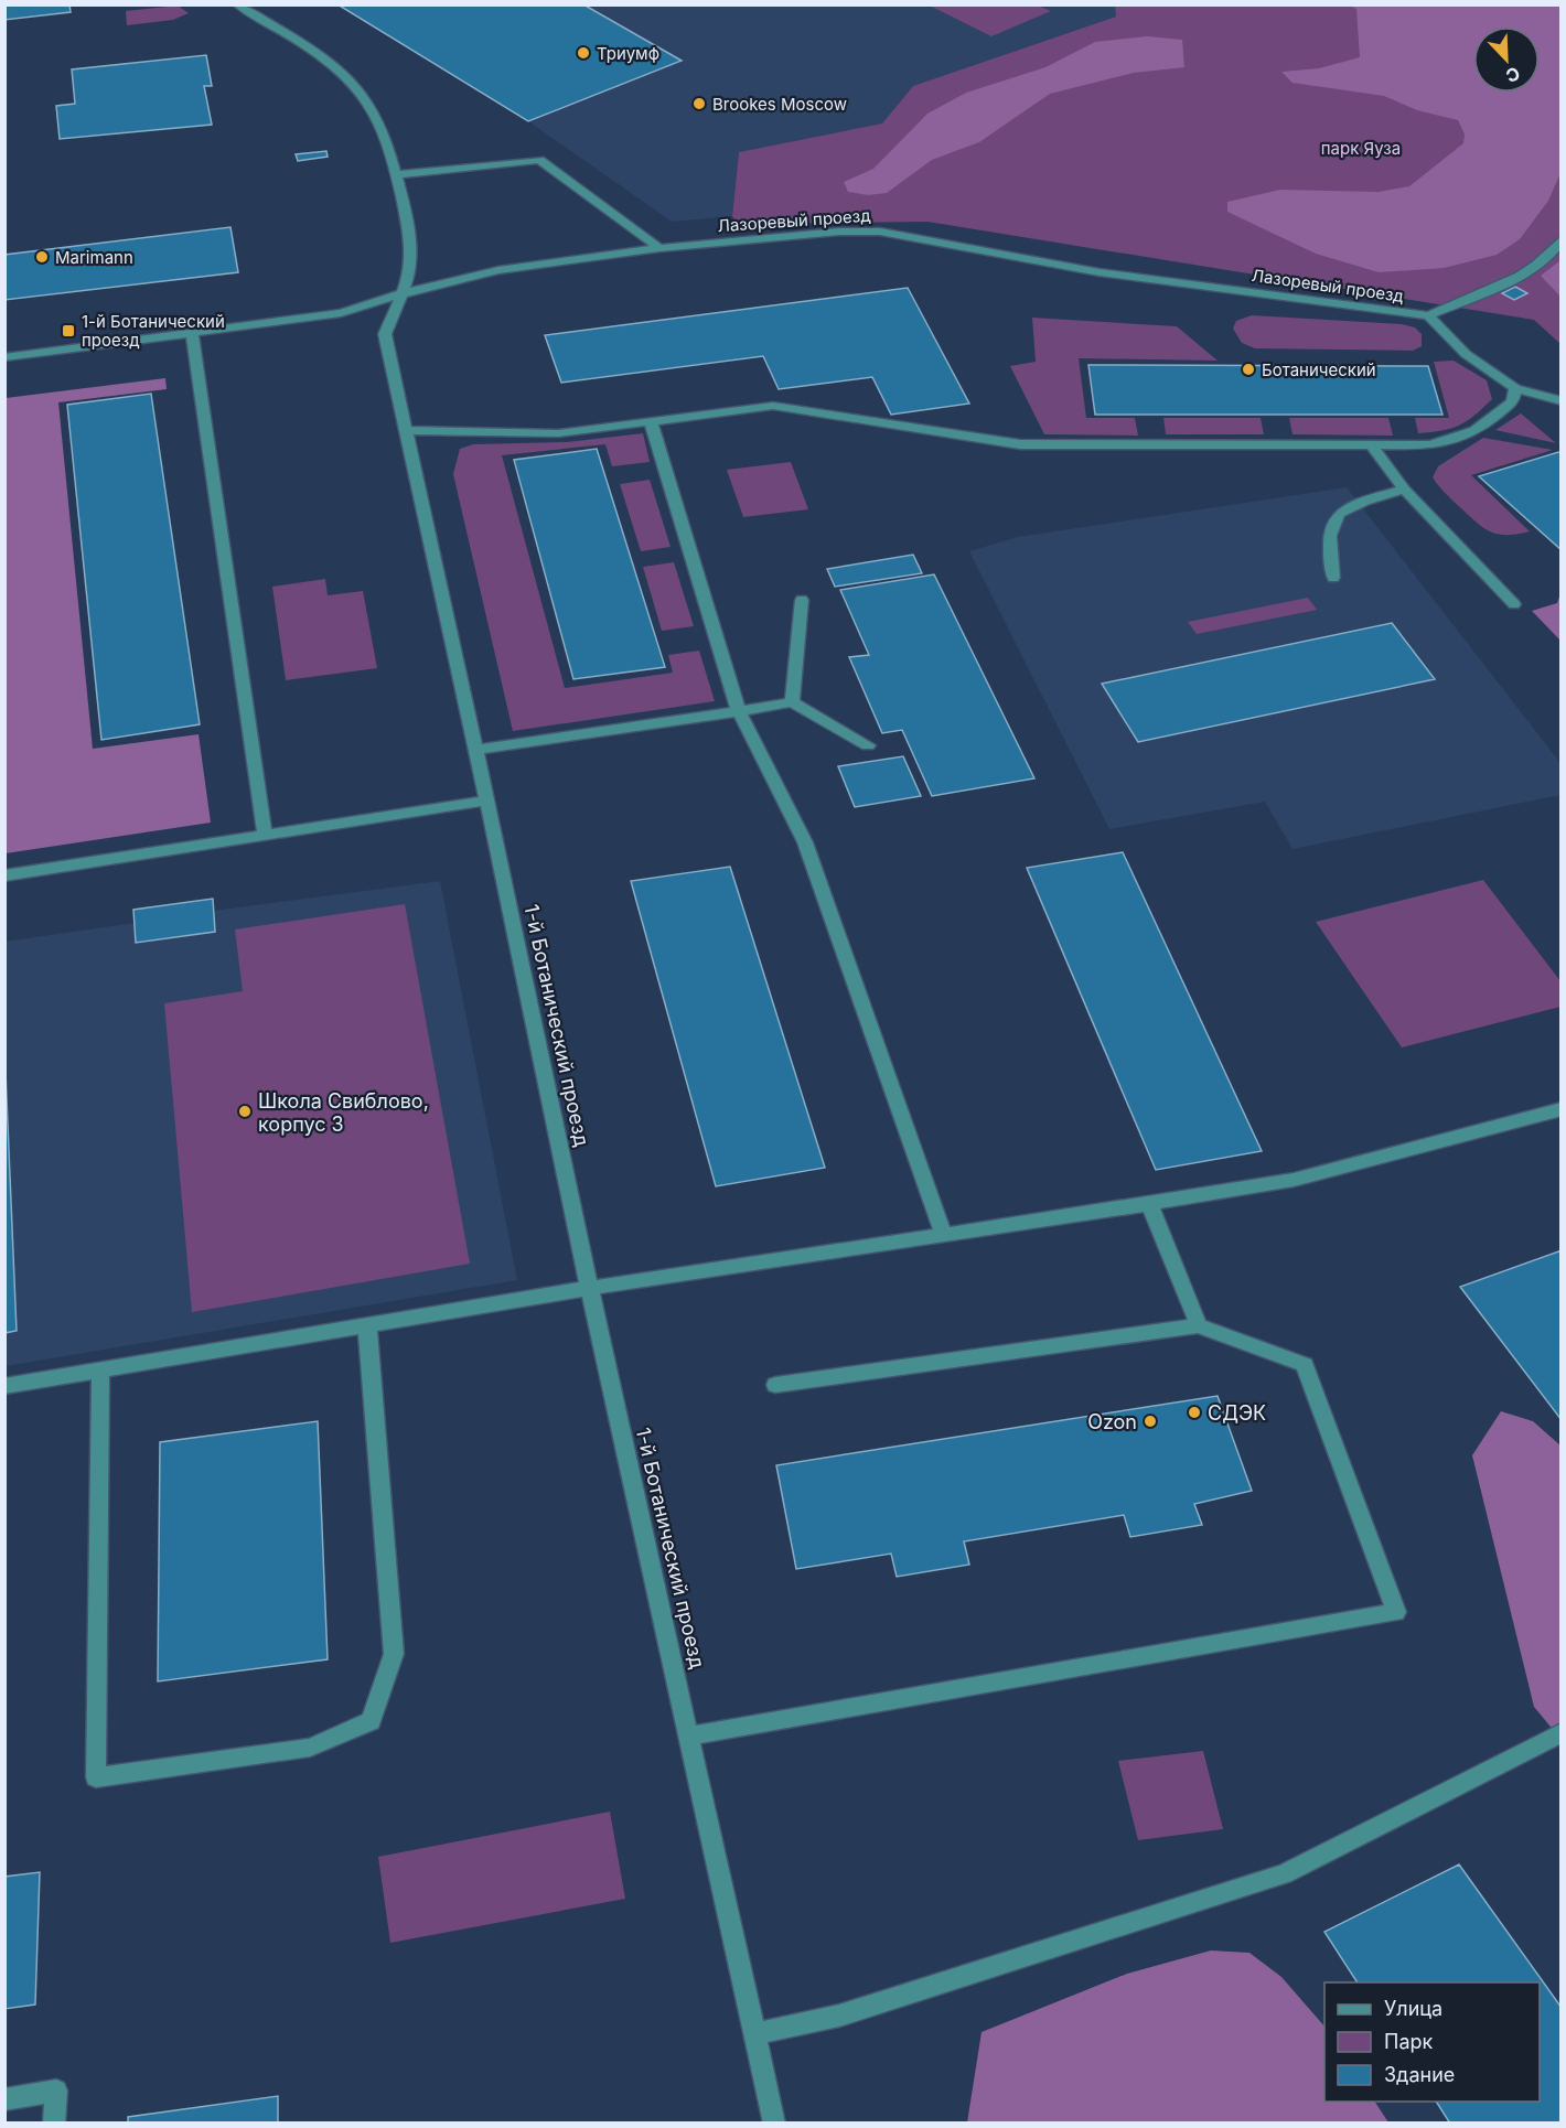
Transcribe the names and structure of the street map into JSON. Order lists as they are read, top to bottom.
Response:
{
  "streets": {
    "street": ["Лазоревый проезд", "1-й Ботанический проезд"]
  },
  "crossings": [
    ["Лазоревый проезд", "1-й Ботанический проезд"]
  ],
  "parks": ["парк Яуза"],
  "places": {
    "other": [
      "Триумф",
      "Brookes Moscow",
      "Marimann",
      "Ботанический",
      "Школа Свиблово, корпус 3",
      "СДЭК",
      "Ozon"
    ],
    "transit": ["1-й Ботанический проезд"]
  },
  "legend": ["Улица", "Парк", "Здание"],
  "north": "bottom right"
}
